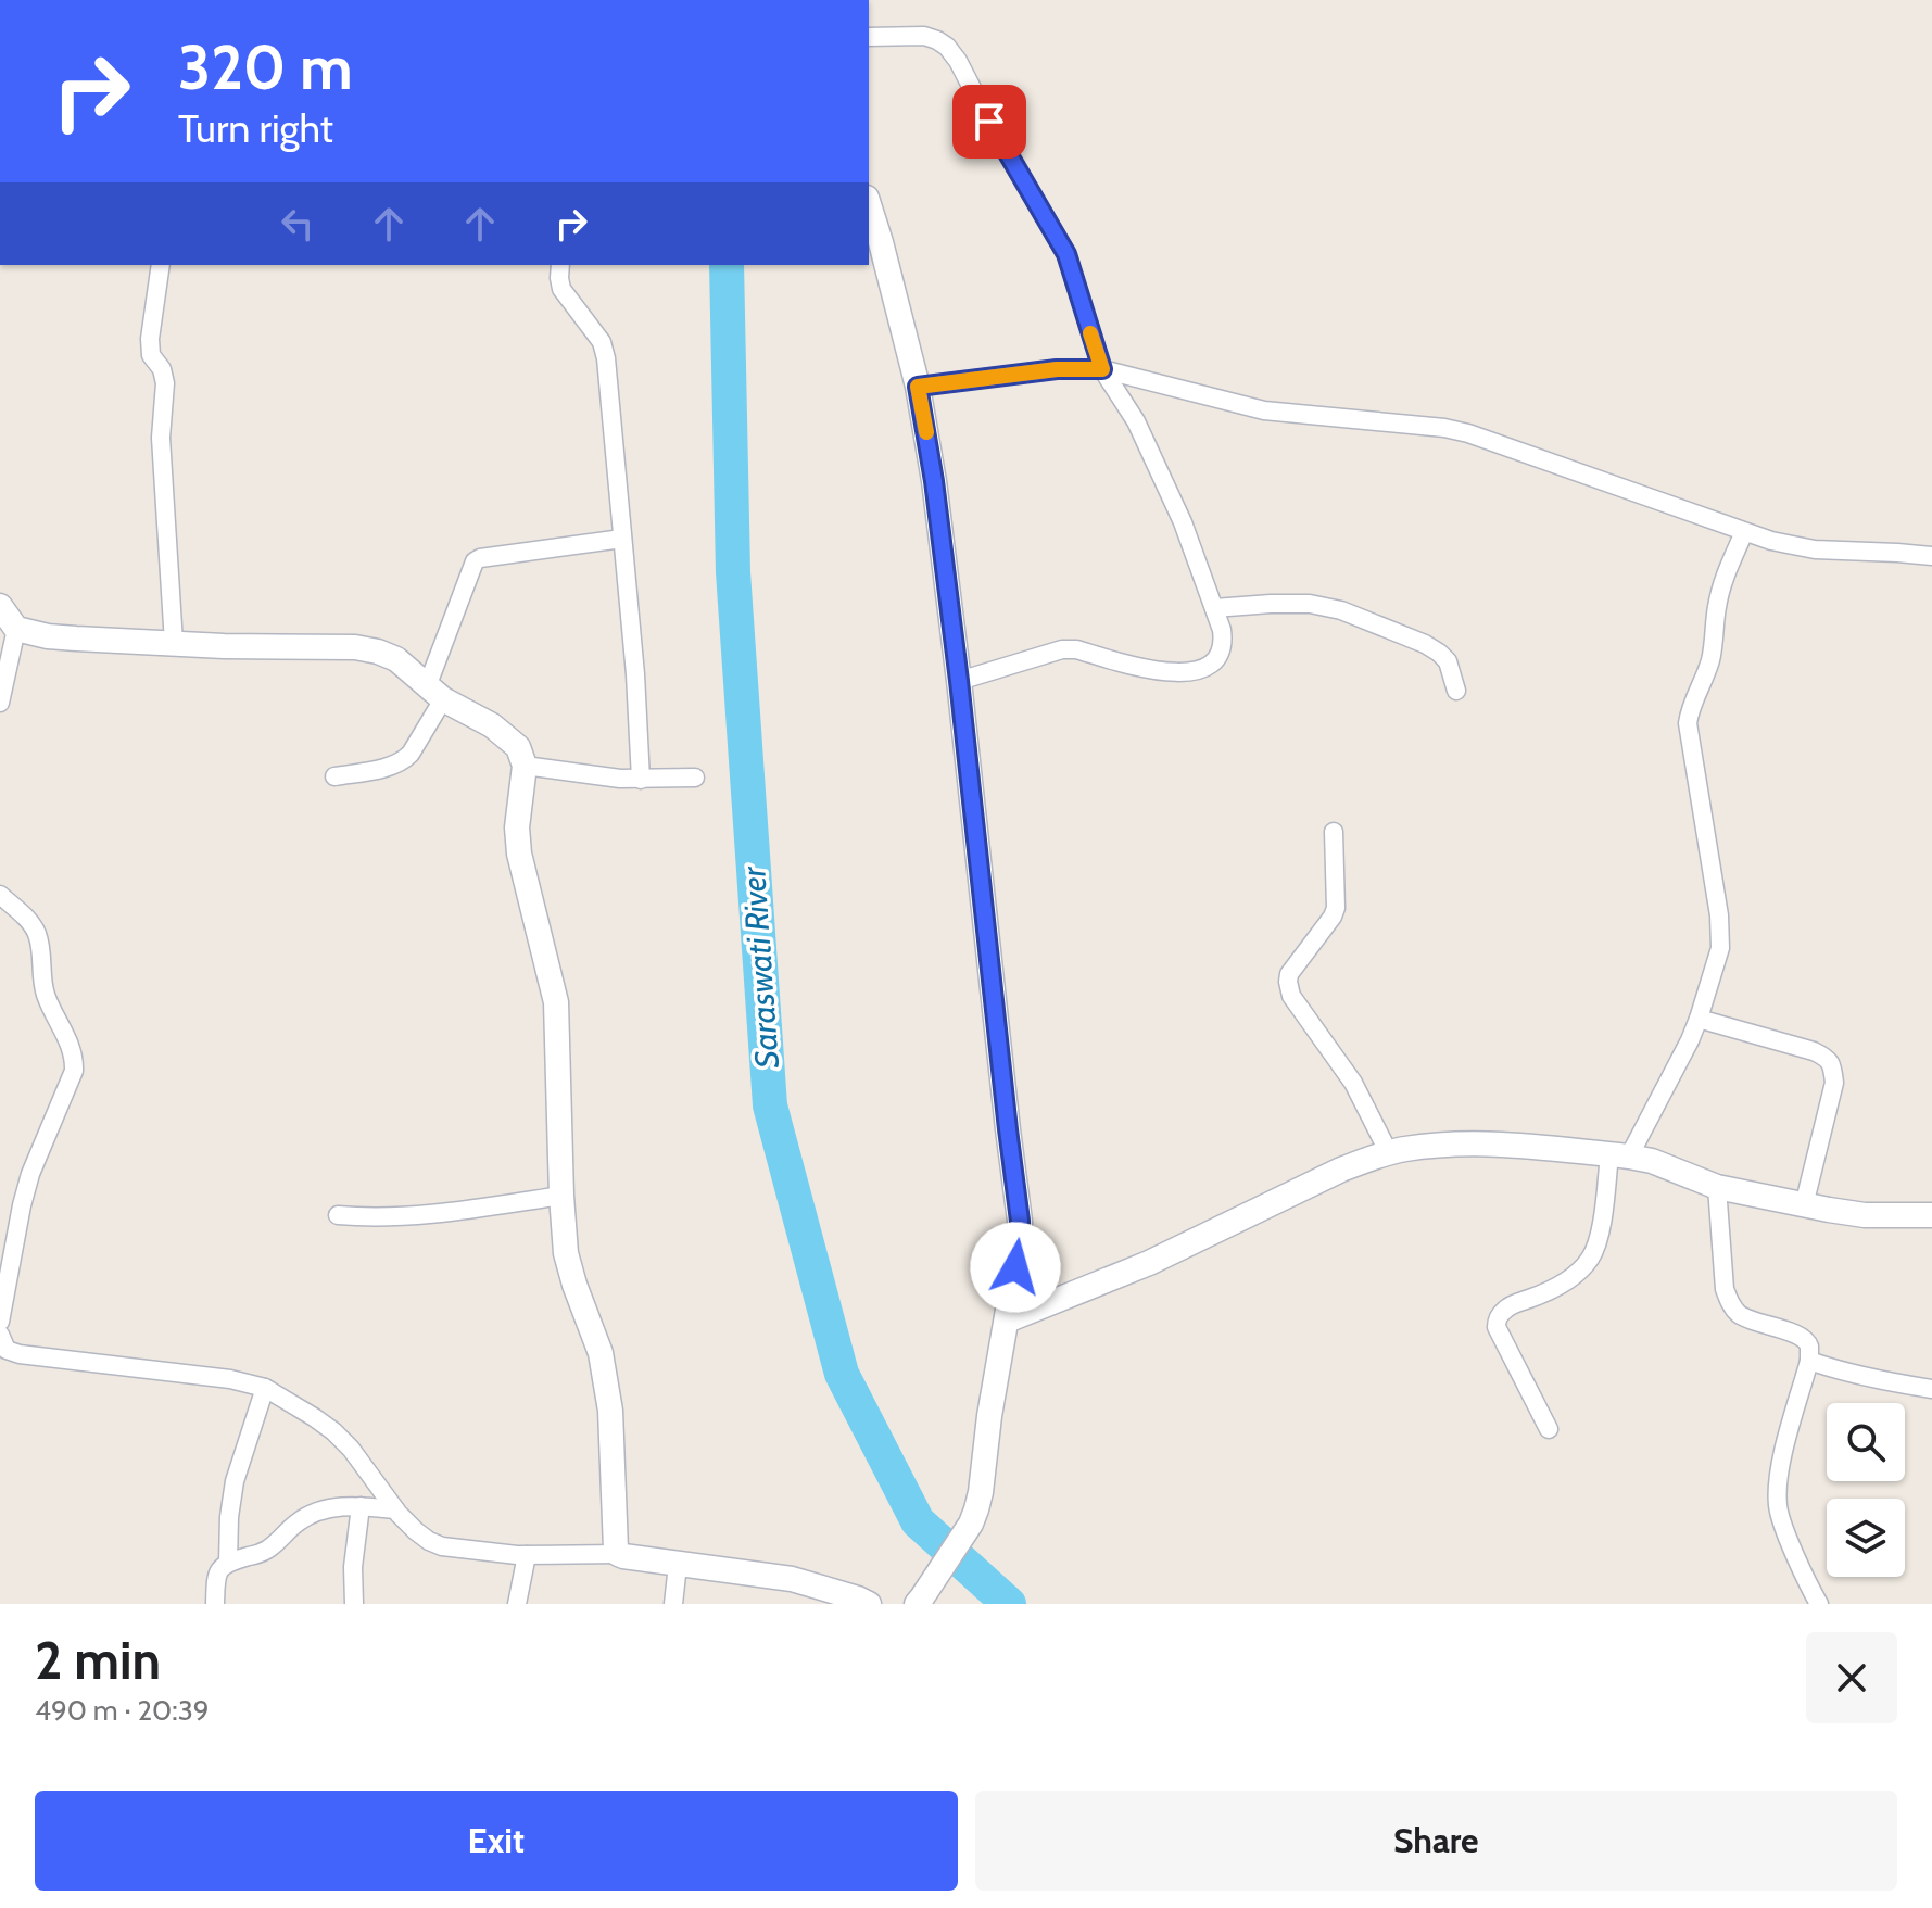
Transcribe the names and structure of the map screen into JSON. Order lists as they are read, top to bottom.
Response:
{
  "water": ["Saraswati River"],
  "page": {
    "turn": ["320 m", "Turn right"],
    "heading": ["2 min", "490 m · 20:39"],
    "buttons": ["Exit", "Share"]
  }
}
